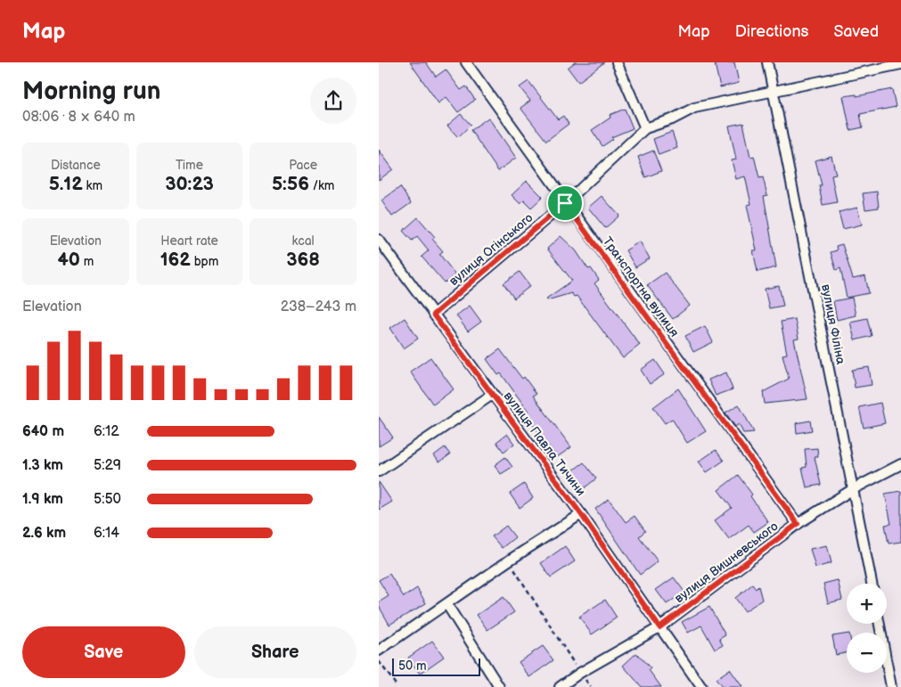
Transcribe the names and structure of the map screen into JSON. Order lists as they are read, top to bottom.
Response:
{
  "streets": {
    "street": [
      "вулиця Огінського",
      "Транспортна вулиця",
      "вулиця Філіна",
      "вулиця Павла Тичини",
      "вулиця Вишневського"
    ]
  },
  "crossings": [
    ["вулиця Огінського", "Транспортна вулиця"],
    ["вулиця Огінського", "вулиця Філіна"],
    ["вулиця Огінського", "вулиця Павла Тичини"],
    ["Транспортна вулиця", "вулиця Вишневського"],
    ["вулиця Філіна", "вулиця Вишневського"],
    ["вулиця Павла Тичини", "вулиця Вишневського"]
  ],
  "scale_bar": "50 m",
  "page": {
    "header": "Map",
    "nav": ["Map", "Directions", "Saved"],
    "heading": ["Morning run", "08:06 · 8 × 640 m"],
    "stats": [
      ["Distance", "5.12 km"],
      ["Time", "30:23"],
      ["Pace", "5:56 /km"],
      ["Elevation", "40 m"],
      ["Heart rate", "162 bpm"],
      ["kcal", "368"]
    ],
    "chart": ["Elevation", "238–243 m"],
    "list": [
      {
        "name": "640 m",
        "note": "6:12"
      },
      {
        "name": "1.3 km",
        "note": "5:29"
      },
      {
        "name": "1.9 km",
        "note": "5:50"
      },
      {
        "name": "2.6 km",
        "note": "6:14"
      }
    ],
    "map_buttons": ["+", "−"],
    "buttons": ["Save", "Share"],
    "scale": "50 m"
  }
}
